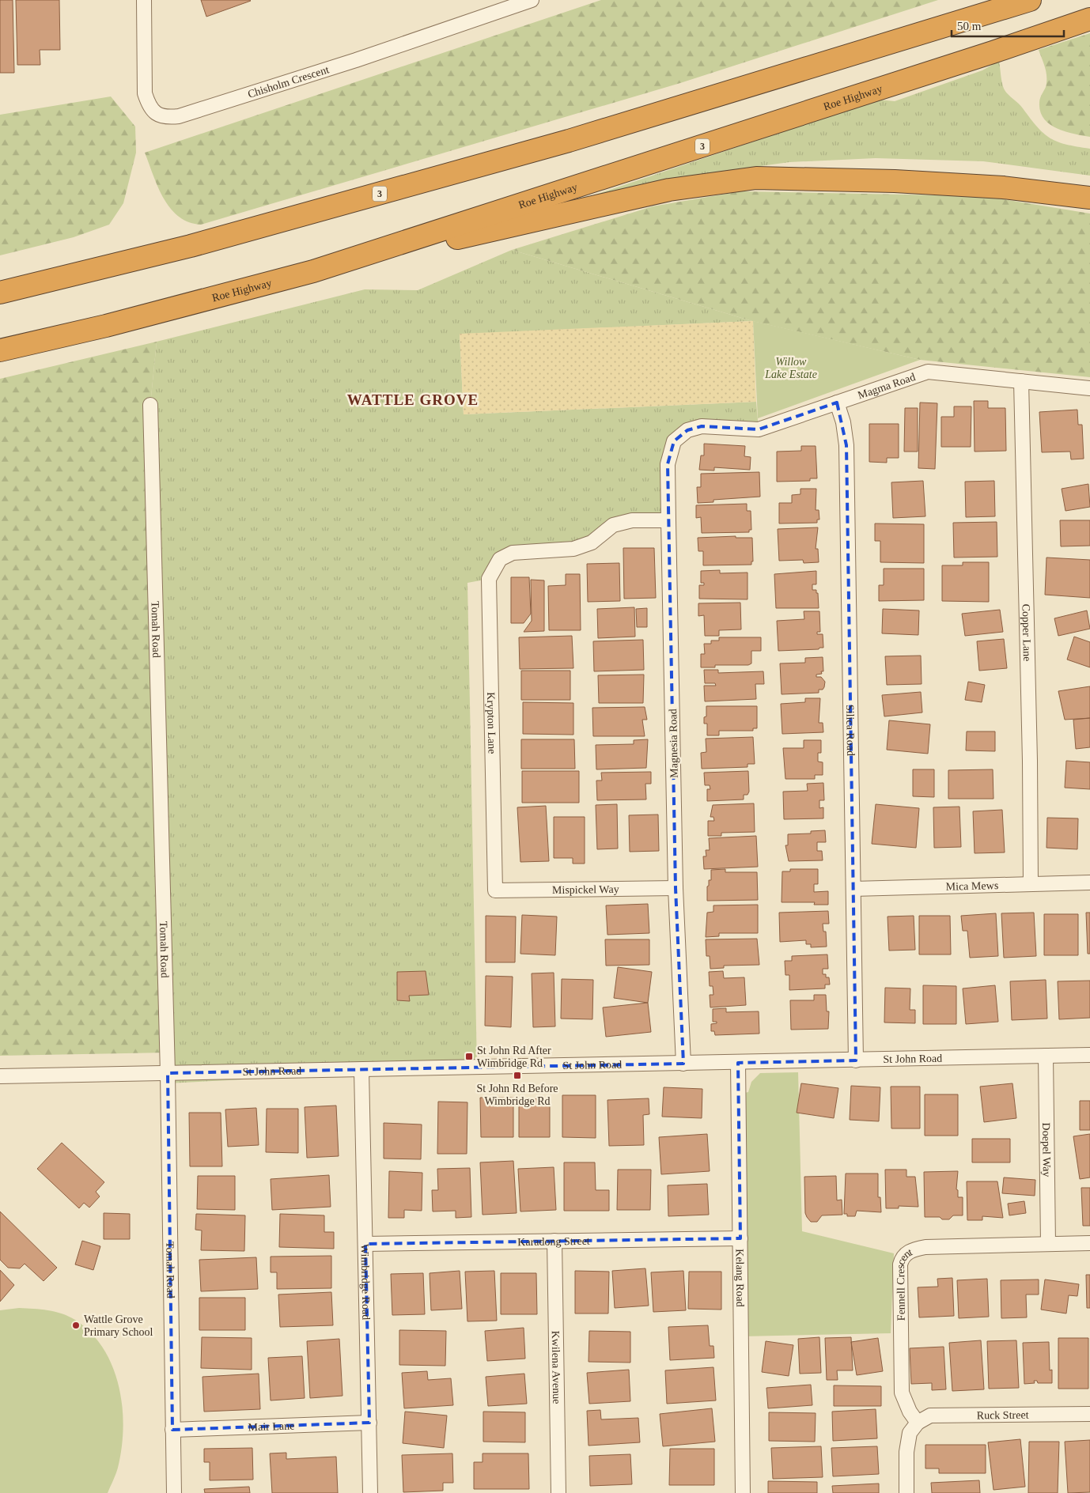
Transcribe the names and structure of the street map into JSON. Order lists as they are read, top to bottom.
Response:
{
  "streets": {
    "highway": ["Roe Highway", "3"],
    "street": [
      "Chisholm Crescent",
      "Magma Road",
      "Tomah Road",
      "Copper Lane",
      "Krypton Lane",
      "Silica Road",
      "Magnesia Road",
      "Mica Mews",
      "Mispickel Way",
      "St John Road",
      "Doepel Way",
      "Karadong Street",
      "Kelang Road",
      "Wimbridge Road",
      "Fennell Crescent",
      "Kwilena Avenue",
      "Ruck Street",
      "Mair Lane"
    ]
  },
  "crossings": [
    ["Magma Road", "Copper Lane"],
    ["Magma Road", "Silica Road"],
    ["Magma Road", "Magnesia Road"],
    ["Tomah Road", "St John Road"],
    ["Tomah Road", "Mair Lane"],
    ["Copper Lane", "Mica Mews"],
    ["Krypton Lane", "Magnesia Road"],
    ["Krypton Lane", "Mispickel Way"],
    ["Silica Road", "Mica Mews"],
    ["Silica Road", "St John Road"],
    ["Magnesia Road", "Mispickel Way"],
    ["Magnesia Road", "St John Road"],
    ["St John Road", "Doepel Way"],
    ["St John Road", "Kelang Road"],
    ["St John Road", "Wimbridge Road"],
    ["Doepel Way", "Fennell Crescent"],
    ["Karadong Street", "Kelang Road"],
    ["Karadong Street", "Wimbridge Road"],
    ["Karadong Street", "Kwilena Avenue"],
    ["Wimbridge Road", "Mair Lane"],
    ["Fennell Crescent", "Ruck Street"]
  ],
  "districts": ["WATTLE GROVE"],
  "parks": ["Willow Lake Estate"],
  "places": {
    "transit": ["St John Rd After Wimbridge Rd", "St John Rd Before Wimbridge Rd"],
    "other": ["Wattle Grove Primary School"]
  },
  "scale_bar": "50 m"
}
